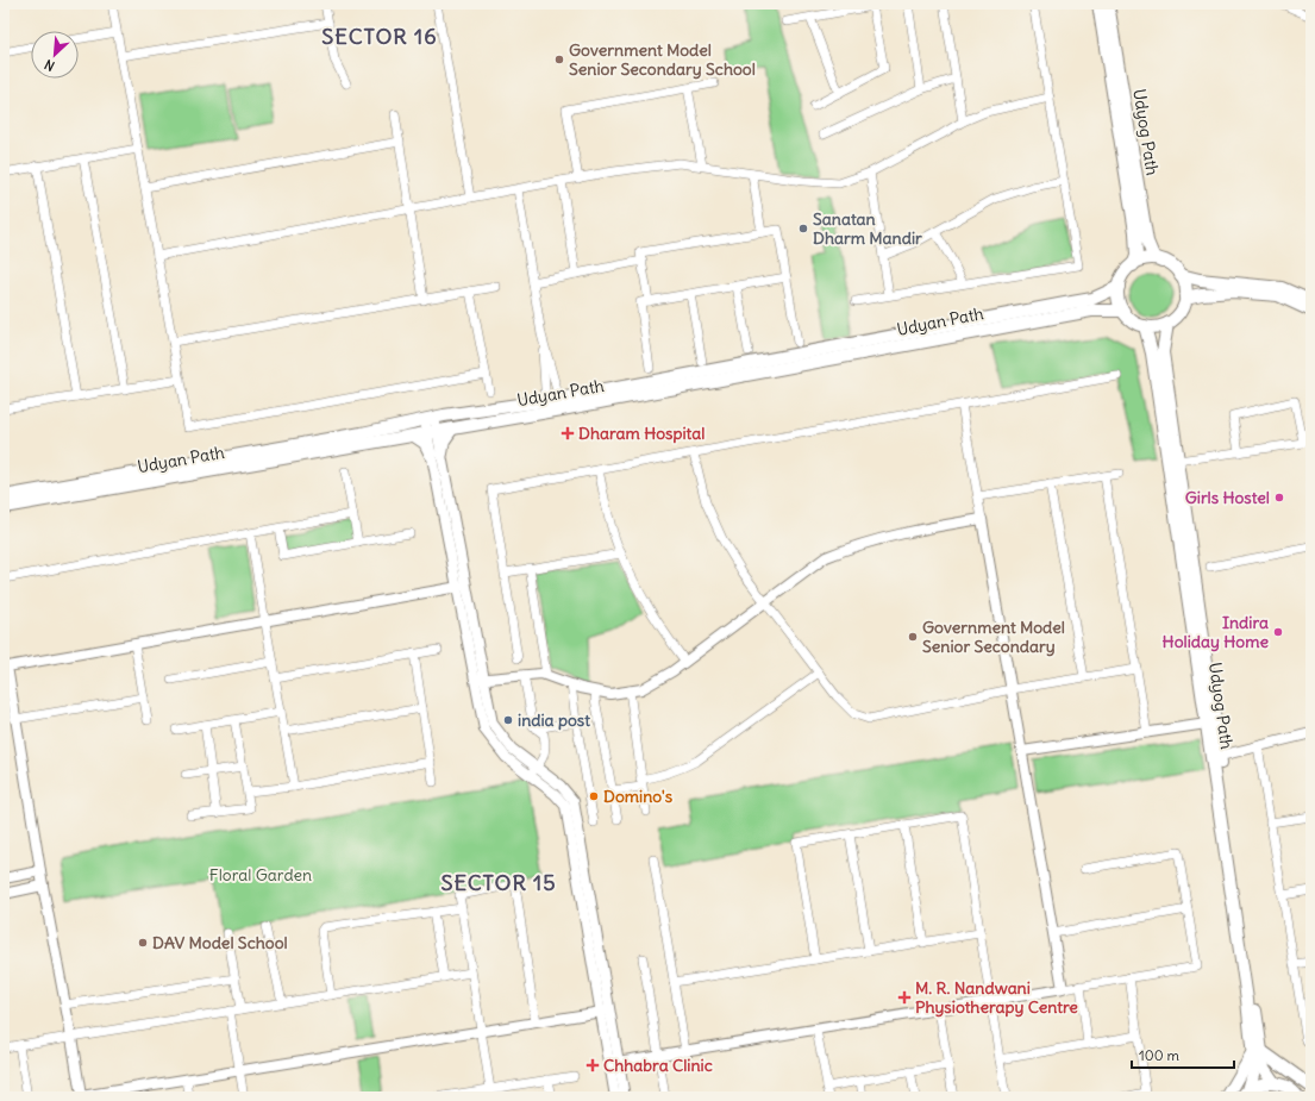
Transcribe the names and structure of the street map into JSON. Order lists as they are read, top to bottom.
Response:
{
  "streets": {
    "main road": ["Udyog Path", "Udyan Path"]
  },
  "crossings": [
    ["Udyog Path", "Udyan Path"]
  ],
  "districts": ["SECTOR 16", "SECTOR 15"],
  "parks": ["Floral Garden"],
  "places": {
    "other": [
      "Government Model Senior Secondary School",
      "Sanatan Dharm Mandir",
      "Girls Hostel",
      "Indira Holiday Home",
      "Government Model Senior Secondary",
      "india post",
      "Domino's",
      "DAV Model School"
    ],
    "health": ["Dharam Hospital", "M. R. Nandwani Physiotherapy Centre", "Chhabra Clinic"]
  },
  "scale_bar": "100 m",
  "north": "bottom left"
}
